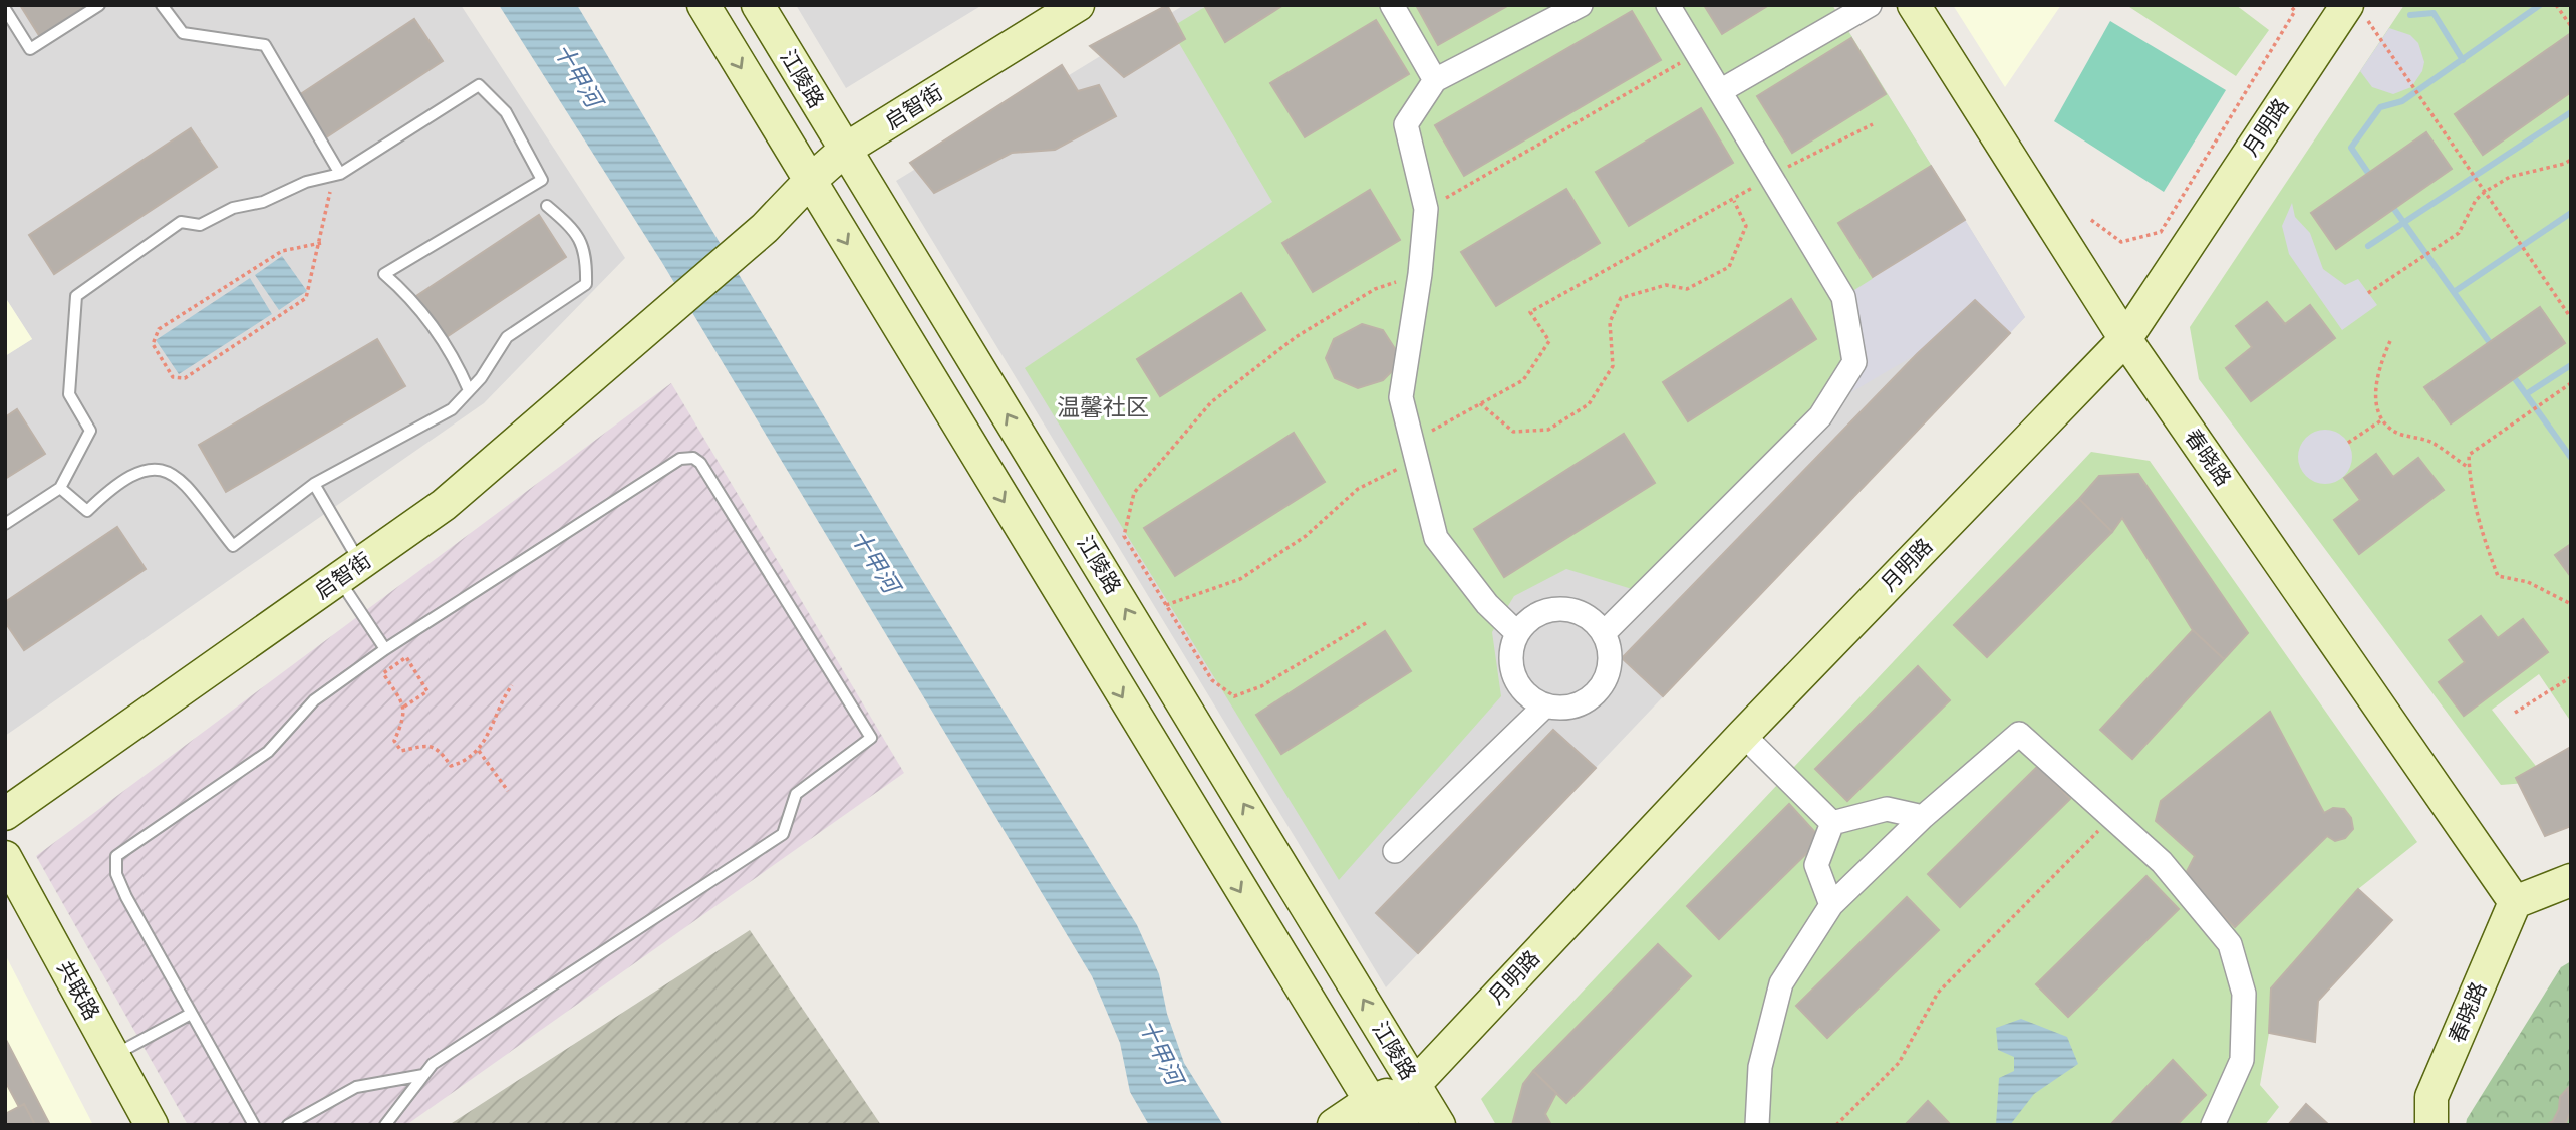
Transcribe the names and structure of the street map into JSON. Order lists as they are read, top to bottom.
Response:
{
  "streets": {
    "street": [
      "江陵路",
      "启智街",
      "月明路",
      "春晓路",
      "共联路"
    ]
  },
  "crossings": [
    ["江陵路", "启智街"],
    ["江陵路", "月明路"],
    ["月明路", "春晓路"]
  ],
  "districts": ["温馨社区"],
  "water": ["十甲河"]
}
